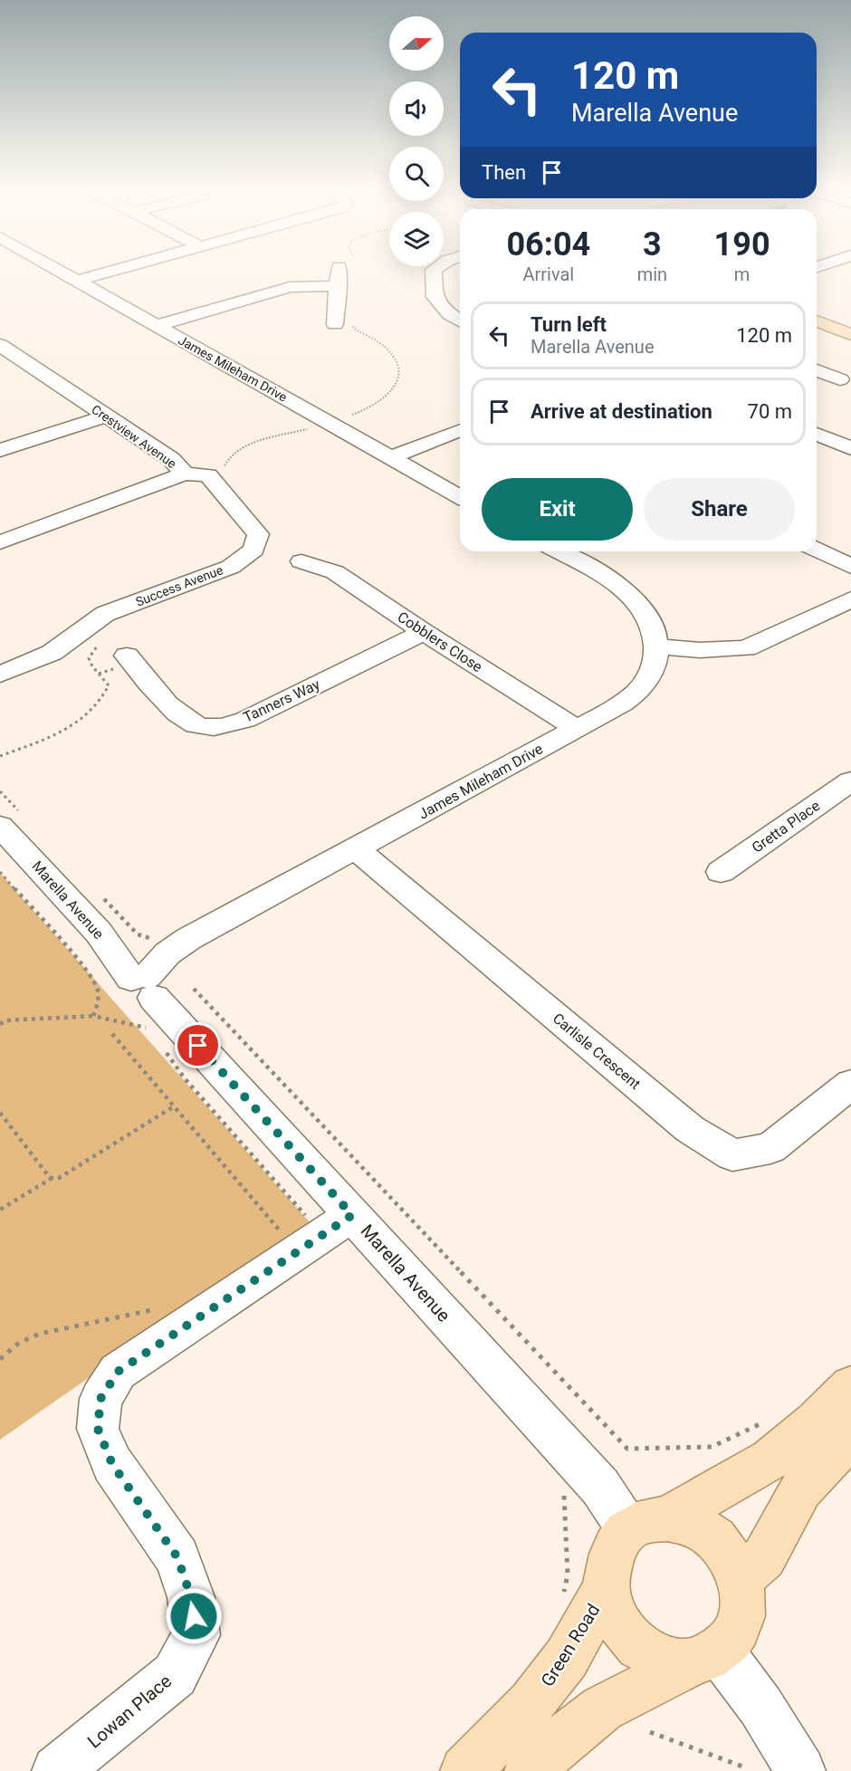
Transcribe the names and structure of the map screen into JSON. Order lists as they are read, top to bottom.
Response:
{
  "streets": {
    "main road": ["Green Road"],
    "street": [
      "James Mileham Drive",
      "Crestview Avenue",
      "Success Avenue",
      "Cobblers Close",
      "Tanners Way",
      "Gretta Place",
      "Marella Avenue",
      "Carlisle Crescent",
      "Lowan Place"
    ]
  },
  "crossings": [
    ["James Mileham Drive", "Cobblers Close"],
    ["James Mileham Drive", "Marella Avenue"],
    ["James Mileham Drive", "Carlisle Crescent"],
    ["Crestview Avenue", "Success Avenue"],
    ["Cobblers Close", "Tanners Way"],
    ["Marella Avenue", "Green Road"],
    ["Marella Avenue", "Lowan Place"]
  ],
  "north": "right",
  "page": {
    "turn": ["120 m", "Marella Avenue"],
    "then": "Then",
    "eta": [
      "06:04",
      "Arrival",
      "3",
      "min",
      "190",
      "m"
    ],
    "list": [
      {
        "name": "Turn left",
        "note": "Marella Avenue",
        "value": "120 m"
      },
      {
        "name": "Arrive at destination",
        "value": "70 m"
      }
    ],
    "buttons": ["Exit", "Share"]
  }
}
